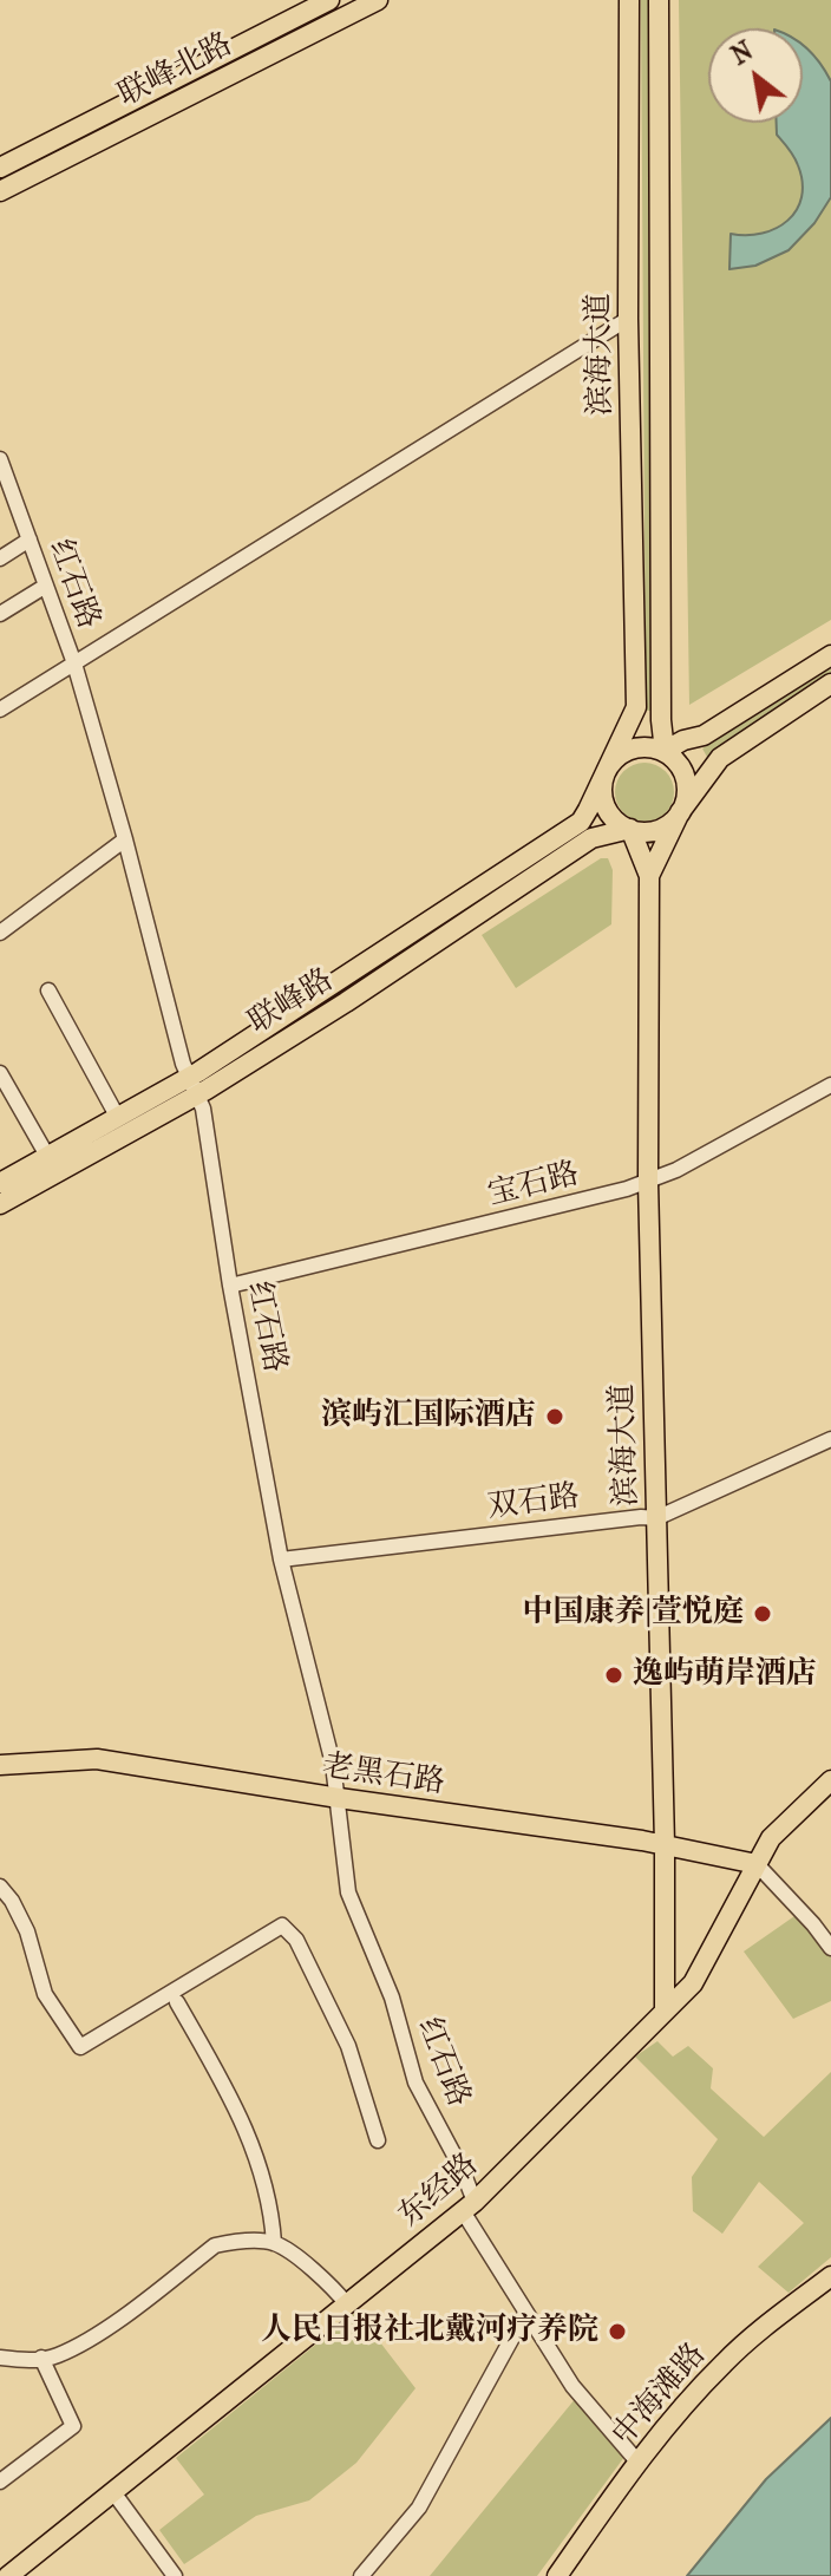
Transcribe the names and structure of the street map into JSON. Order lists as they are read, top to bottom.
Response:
{
  "streets": {
    "main road": [
      "联峰北路",
      "滨海大道",
      "联峰路",
      "老黑石路",
      "东经路",
      "中海滩路"
    ],
    "street": ["红石路", "宝石路", "双石路"]
  },
  "crossings": [
    ["滨海大道", "联峰路"],
    ["滨海大道", "宝石路"],
    ["滨海大道", "双石路"],
    ["滨海大道", "老黑石路"],
    ["滨海大道", "东经路"],
    ["红石路", "联峰路"],
    ["红石路", "宝石路"],
    ["红石路", "双石路"],
    ["红石路", "老黑石路"],
    ["红石路", "东经路"],
    ["红石路", "中海滩路"],
    ["老黑石路", "东经路"]
  ],
  "places": [
    "滨屿汇国际酒店",
    "中国康养|萱悦庭",
    "逸屿萌岸酒店",
    "人民日报社北戴河疗养院"
  ],
  "north": "top left"
}
